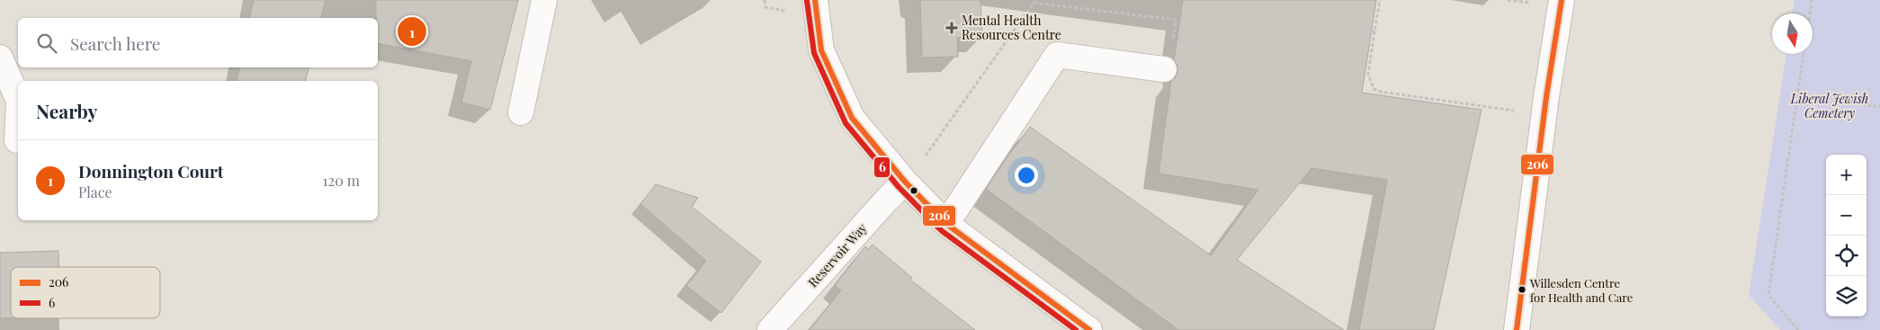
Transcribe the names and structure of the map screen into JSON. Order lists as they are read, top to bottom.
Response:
{
  "streets": {
    "street": ["Reservoir Way"]
  },
  "parks": ["Liberal Jewish Cemetery"],
  "places": {
    "health": ["Mental Health Resources Centre"],
    "other": ["Willesden Centre for Health and Care"]
  },
  "lines": ["transit line 206", "transit line 6"],
  "legend": ["206", "6"],
  "north": "bottom",
  "page": {
    "pins": "1",
    "search": "Search here",
    "heading": "Nearby",
    "list": [
      {
        "mark": "1",
        "name": "Donnington Court",
        "note": "Place",
        "value": "120 m"
      }
    ],
    "map_buttons": ["+", "−"]
  }
}
